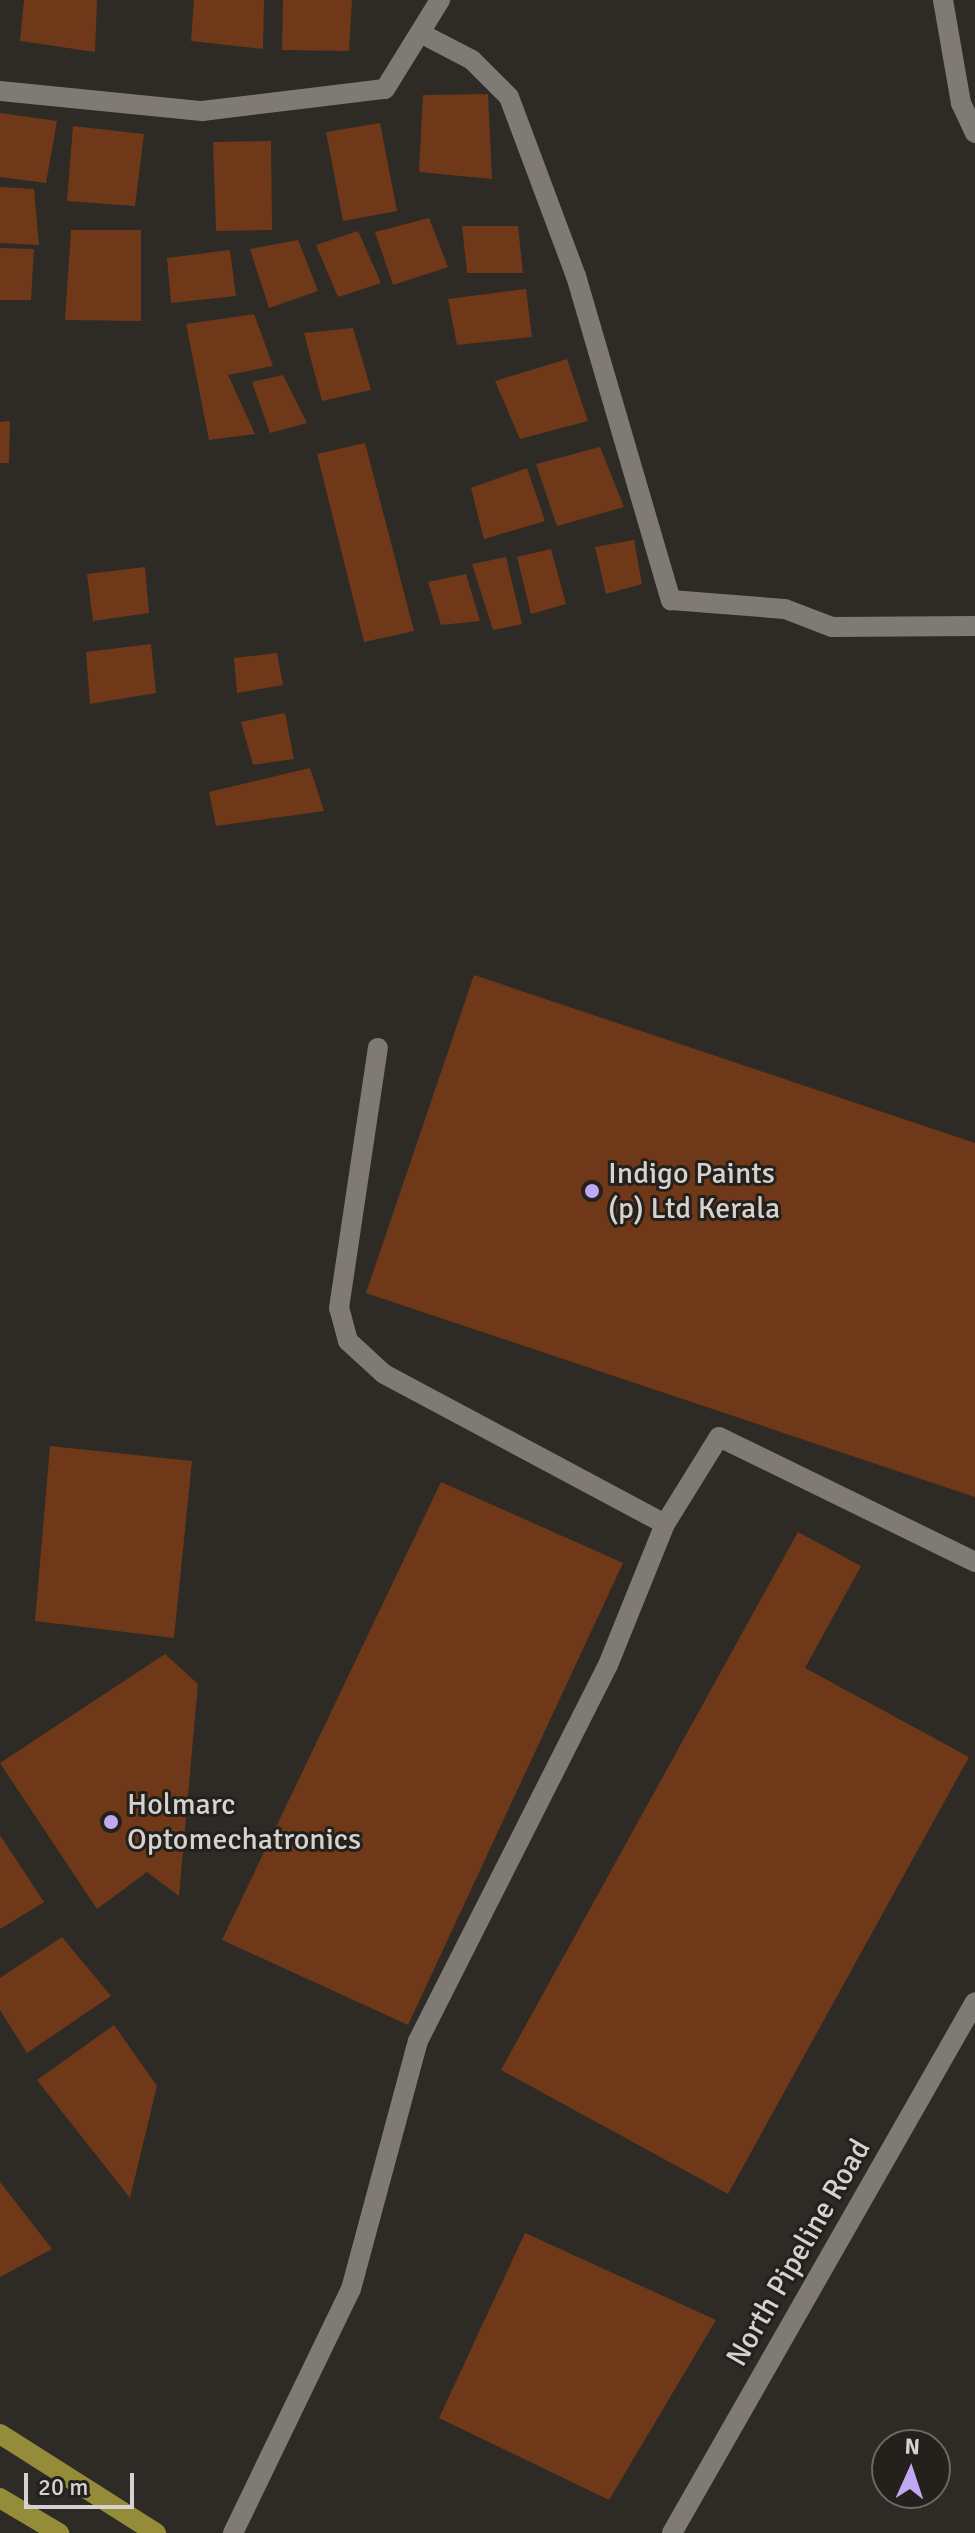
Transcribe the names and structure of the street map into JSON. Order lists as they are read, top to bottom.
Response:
{
  "streets": {
    "street": ["North Pipeline Road"]
  },
  "places": ["Indigo Paints (p) Ltd Kerala", "Holmarc Optomechatronics"],
  "scale_bar": "20 m",
  "north": "top"
}
